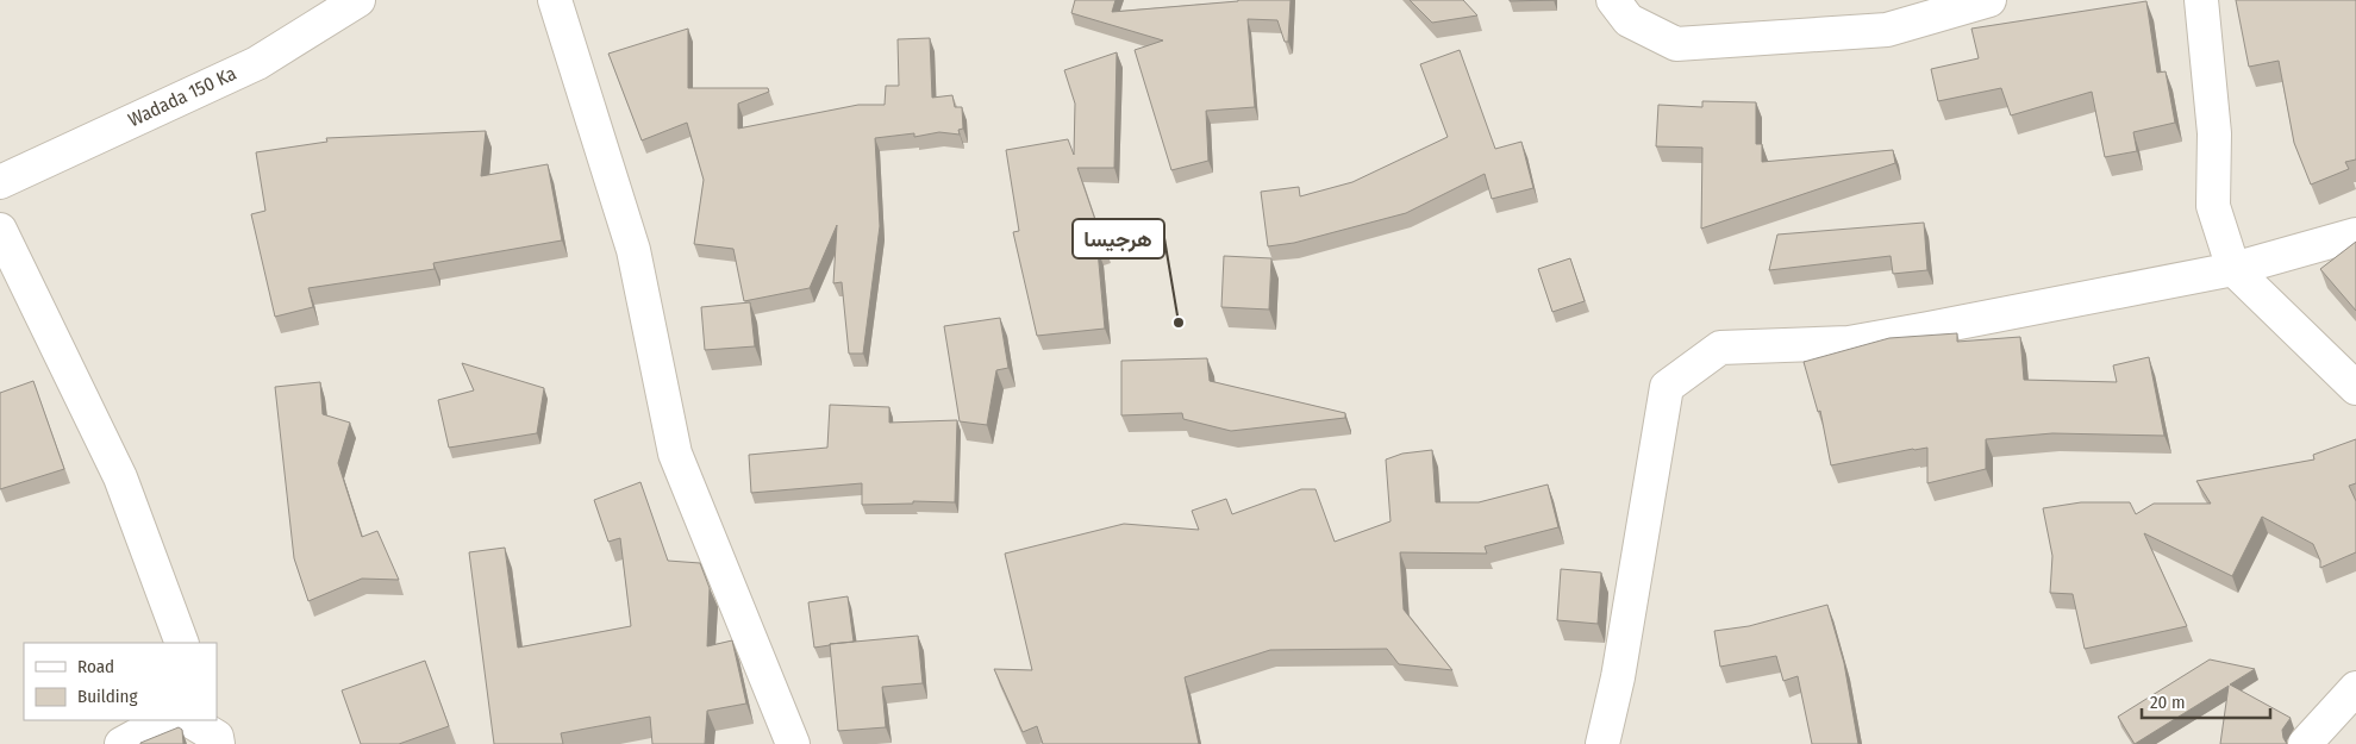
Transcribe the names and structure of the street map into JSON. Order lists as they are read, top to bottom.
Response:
{
  "streets": {
    "street": ["Wadada 150 Ka"]
  },
  "places": ["هرجيسا"],
  "legend": ["Road", "Building"],
  "scale_bar": "20 m"
}
